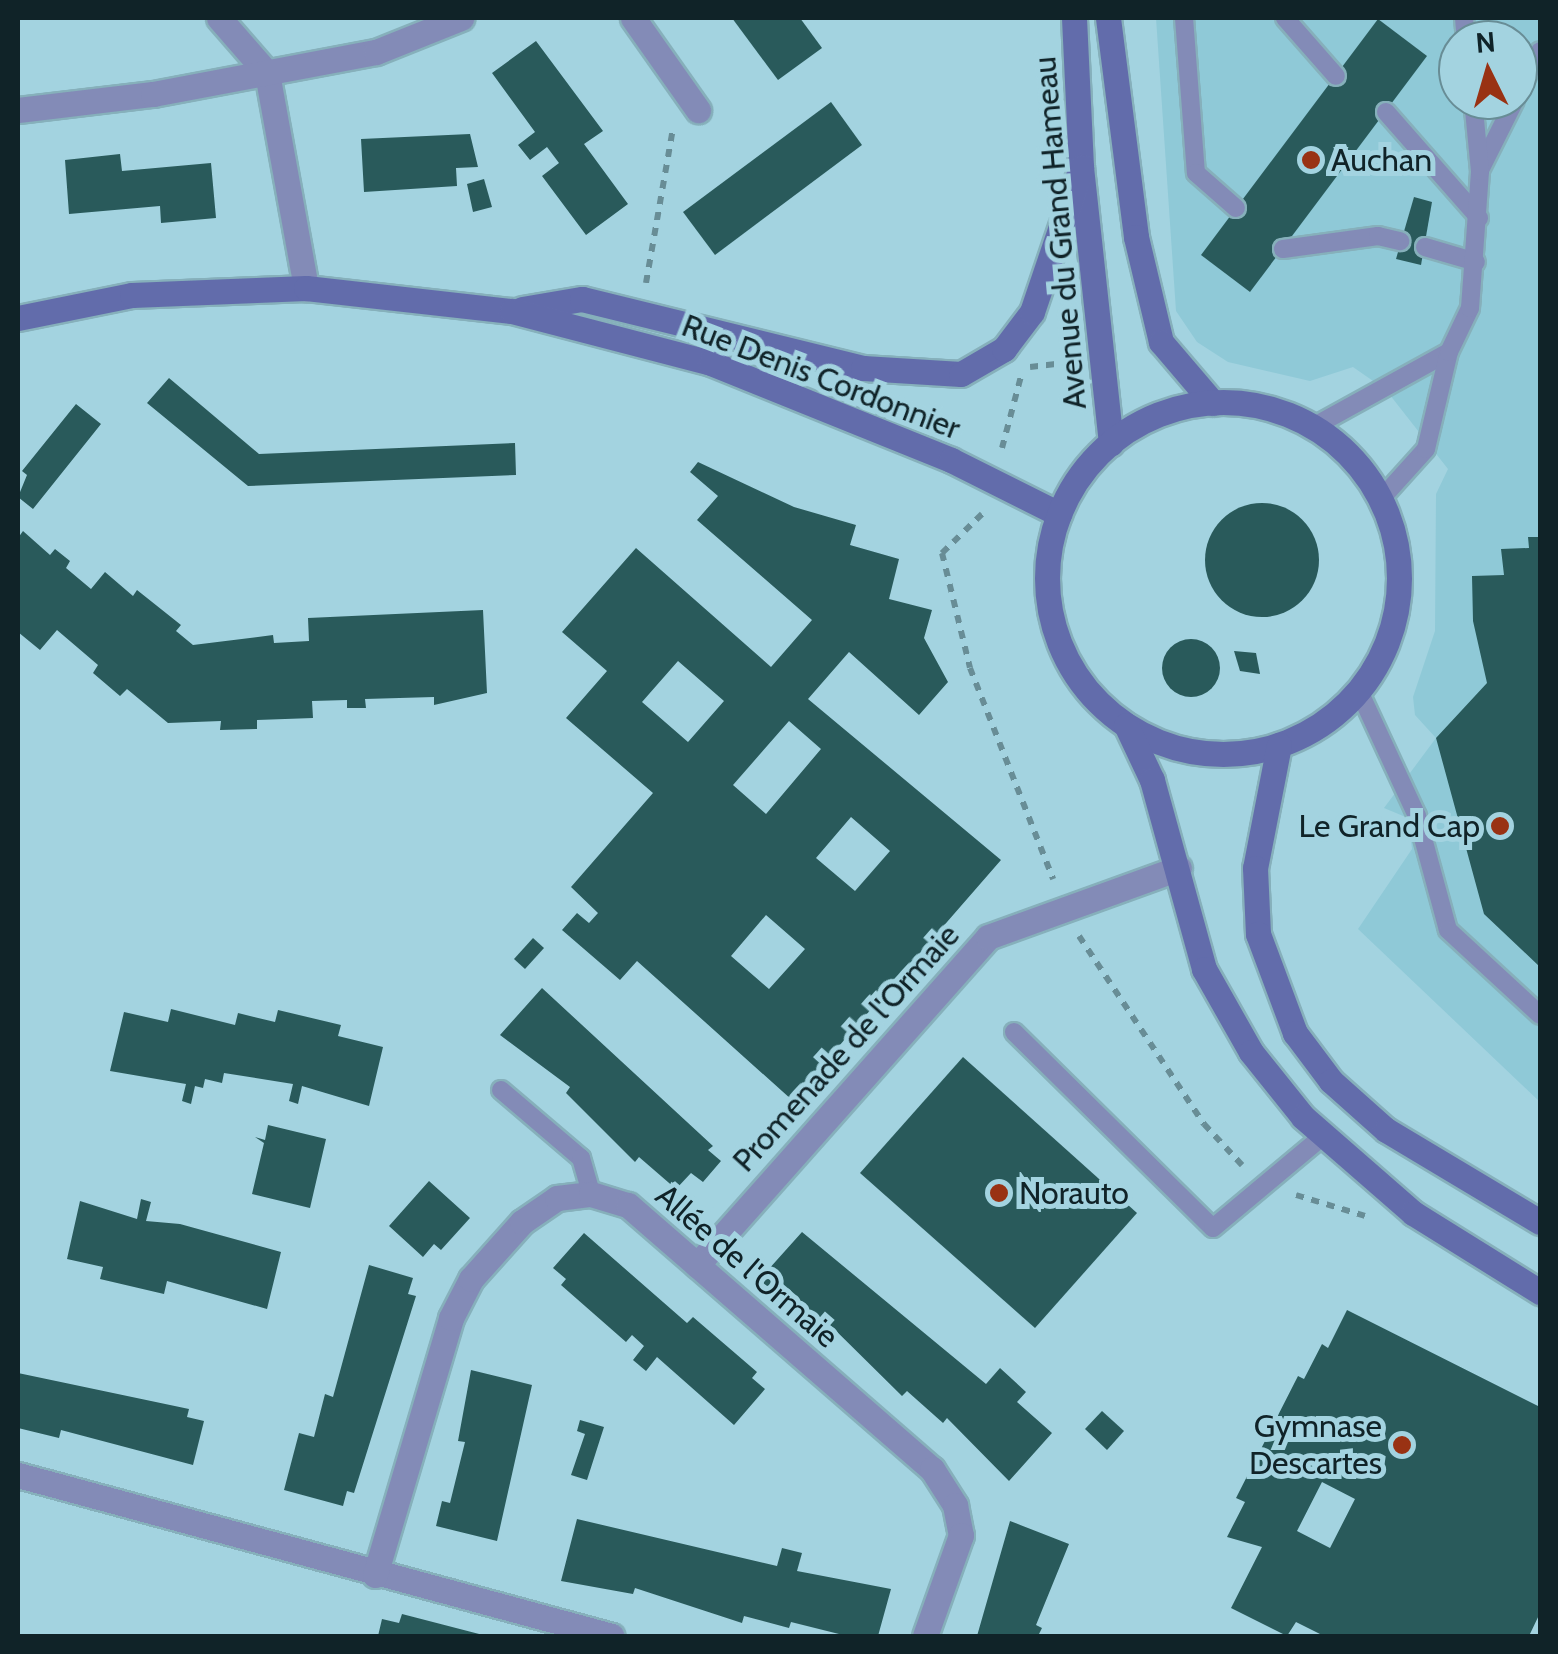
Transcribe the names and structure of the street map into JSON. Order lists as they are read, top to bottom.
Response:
{
  "streets": {
    "main road": ["Avenue du Grand Hameau", "Rue Denis Cordonnier"],
    "street": ["Promenade de l'Ormaie", "Allée de l'Ormaie"]
  },
  "crossings": [
    ["Avenue du Grand Hameau", "Rue Denis Cordonnier"],
    ["Avenue du Grand Hameau", "Promenade de l'Ormaie"],
    ["Promenade de l'Ormaie", "Allée de l'Ormaie"]
  ],
  "places": [
    "Auchan",
    "Le Grand Cap",
    "Norauto",
    "Gymnase Descartes"
  ],
  "north": "top"
}
